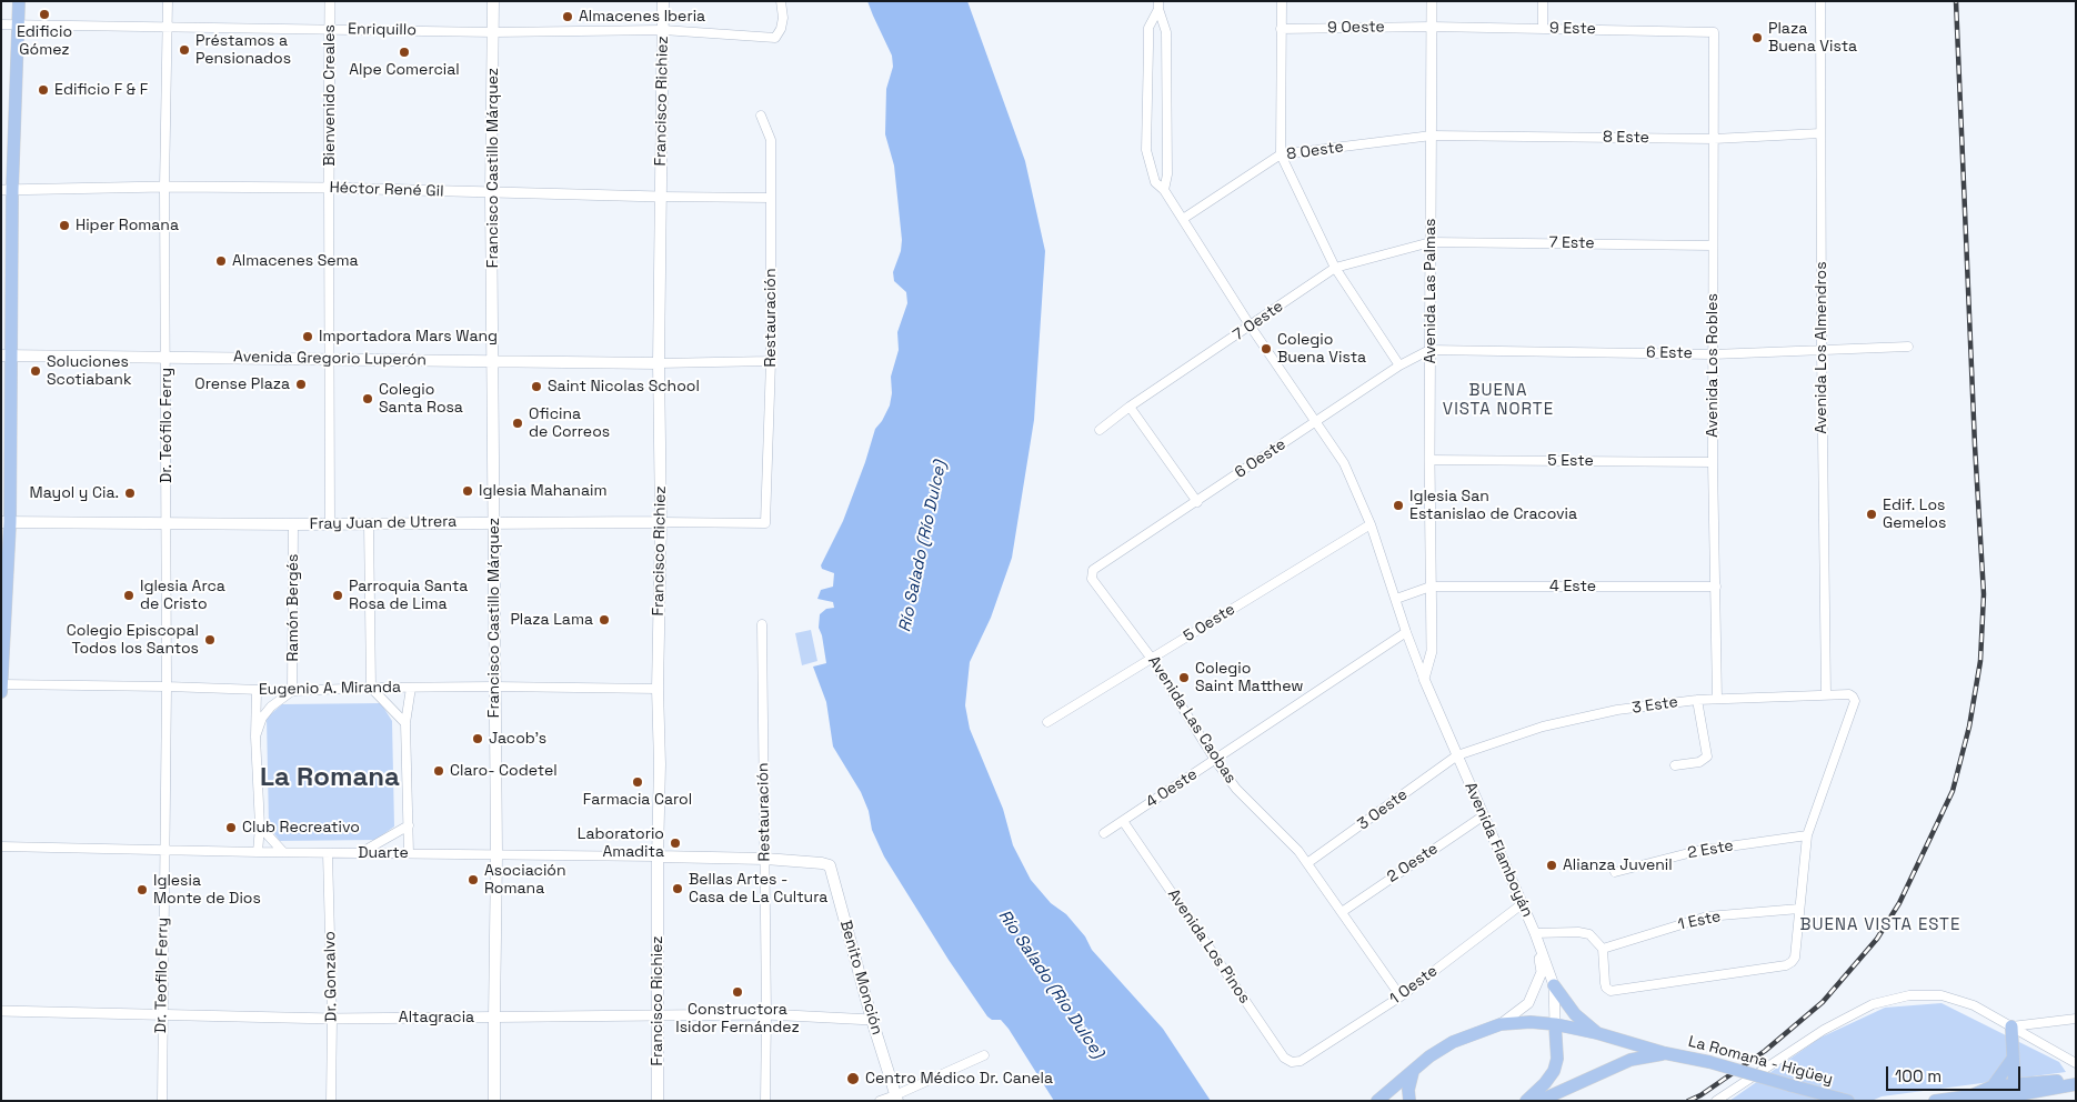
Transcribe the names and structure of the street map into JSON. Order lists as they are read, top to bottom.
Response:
{
  "streets": {
    "main road": [
      "Francisco Richiez",
      "Francisco Castillo Márquez",
      "Avenida Gregorio Luperón",
      "Fray Juan de Utrera",
      "Duarte",
      "Benito Monción",
      "La Romana - Higüey"
    ],
    "street": [
      "9 Oeste",
      "9 Este",
      "Enriquillo",
      "Bienvenido Creales",
      "8 Este",
      "8 Oeste",
      "Héctor René Gil",
      "7 Este",
      "Avenida Las Palmas",
      "Restauración",
      "7 Oeste",
      "Avenida Los Almendros",
      "6 Este",
      "Avenida Los Robles",
      "Dr. Teófilo Ferry",
      "6 Oeste",
      "5 Este",
      "4 Este",
      "Ramón Bergés",
      "5 Oeste",
      "Eugenio A. Miranda",
      "3 Este",
      "Avenida Las Caobas",
      "4 Oeste",
      "3 Oeste",
      "Avenida Flamboyán",
      "2 Este",
      "2 Oeste",
      "1 Este",
      "Avenida Los Pinos",
      "Dr. Teofilo Ferry",
      "Dr. Gonzalvo",
      "1 Oeste",
      "Altagracia"
    ]
  },
  "crossings": [
    ["9 Oeste", "9 Este"],
    ["9 Oeste", "Avenida Las Palmas"],
    ["9 Este", "Avenida Las Palmas"],
    ["9 Este", "Avenida Los Robles"],
    ["Enriquillo", "Bienvenido Creales"],
    ["Enriquillo", "Francisco Richiez"],
    ["Enriquillo", "Francisco Castillo Márquez"],
    ["Enriquillo", "Dr. Teófilo Ferry"],
    ["Bienvenido Creales", "Héctor René Gil"],
    ["Bienvenido Creales", "Avenida Gregorio Luperón"],
    ["Bienvenido Creales", "Fray Juan de Utrera"],
    ["Francisco Richiez", "Héctor René Gil"],
    ["Francisco Richiez", "Avenida Gregorio Luperón"],
    ["Francisco Richiez", "Fray Juan de Utrera"],
    ["Francisco Richiez", "Eugenio A. Miranda"],
    ["Francisco Richiez", "Duarte"],
    ["Francisco Richiez", "Altagracia"],
    ["8 Este", "8 Oeste"],
    ["8 Este", "Avenida Las Palmas"],
    ["8 Este", "Avenida Los Almendros"],
    ["8 Este", "Avenida Los Robles"],
    ["8 Oeste", "Avenida Las Palmas"],
    ["Francisco Castillo Márquez", "Héctor René Gil"],
    ["Francisco Castillo Márquez", "Avenida Gregorio Luperón"],
    ["Francisco Castillo Márquez", "Fray Juan de Utrera"],
    ["Francisco Castillo Márquez", "Eugenio A. Miranda"],
    ["Francisco Castillo Márquez", "Duarte"],
    ["Francisco Castillo Márquez", "Altagracia"],
    ["Héctor René Gil", "Restauración"],
    ["Héctor René Gil", "Dr. Teófilo Ferry"],
    ["7 Este", "Avenida Las Palmas"],
    ["7 Este", "7 Oeste"],
    ["7 Este", "Avenida Los Robles"],
    ["Avenida Las Palmas", "7 Oeste"],
    ["Avenida Las Palmas", "6 Este"],
    ["Avenida Las Palmas", "6 Oeste"],
    ["Avenida Las Palmas", "5 Este"],
    ["Avenida Las Palmas", "4 Este"],
    ["Avenida Las Palmas", "Avenida Flamboyán"],
    ["Restauración", "Fray Juan de Utrera"],
    ["Restauración", "Duarte"],
    ["Restauración", "Altagracia"],
    ["Avenida Los Almendros", "6 Este"],
    ["Avenida Los Almendros", "3 Este"],
    ["6 Este", "Avenida Los Robles"],
    ["6 Este", "6 Oeste"],
    ["Avenida Gregorio Luperón", "Dr. Teófilo Ferry"],
    ["Avenida Los Robles", "5 Este"],
    ["Avenida Los Robles", "4 Este"],
    ["Avenida Los Robles", "3 Este"],
    ["Dr. Teófilo Ferry", "Fray Juan de Utrera"],
    ["Dr. Teófilo Ferry", "Eugenio A. Miranda"],
    ["Dr. Teófilo Ferry", "Duarte"],
    ["Dr. Teófilo Ferry", "Dr. Teofilo Ferry"],
    ["6 Oeste", "Avenida Las Caobas"],
    ["Fray Juan de Utrera", "Ramón Bergés"],
    ["Ramón Bergés", "Eugenio A. Miranda"],
    ["Ramón Bergés", "Duarte"],
    ["Ramón Bergés", "Dr. Gonzalvo"],
    ["5 Oeste", "Avenida Las Caobas"],
    ["Eugenio A. Miranda", "Duarte"],
    ["Eugenio A. Miranda", "Dr. Gonzalvo"],
    ["3 Este", "3 Oeste"],
    ["3 Este", "Avenida Flamboyán"],
    ["3 Este", "2 Este"],
    ["Avenida Las Caobas", "4 Oeste"],
    ["Avenida Las Caobas", "3 Oeste"],
    ["Avenida Las Caobas", "2 Oeste"],
    ["Avenida Las Caobas", "1 Oeste"],
    ["4 Oeste", "Avenida Los Pinos"],
    ["3 Oeste", "Avenida Flamboyán"],
    ["Avenida Flamboyán", "2 Oeste"],
    ["Avenida Flamboyán", "1 Oeste"],
    ["Avenida Flamboyán", "La Romana - Higüey"],
    ["Duarte", "Dr. Teofilo Ferry"],
    ["Duarte", "Dr. Gonzalvo"],
    ["Duarte", "Benito Monción"],
    ["Avenida Los Pinos", "1 Oeste"],
    ["Dr. Teofilo Ferry", "Altagracia"],
    ["Dr. Gonzalvo", "Altagracia"],
    ["Benito Monción", "Altagracia"]
  ],
  "districts": ["BUENA VISTA NORTE", "La Romana", "BUENA VISTA ESTE"],
  "water": ["Río Salado (Río Dulce)"],
  "places": [
    "Edificio Gómez",
    "Almacenes Iberia",
    "Plaza Buena Vista",
    "Préstamos a Pensionados",
    "Alpe Comercial",
    "Edificio F & F",
    "Hiper Romana",
    "Almacenes Sema",
    "Importadora Mars Wang",
    "Colegio Buena Vista",
    "Soluciones Scotiabank",
    "Orense Plaza",
    "Saint Nicolas School",
    "Colegio Santa Rosa",
    "Oficina de Correos",
    "Iglesia Mahanaim",
    "Mayol y Cia.",
    "Iglesia San Estanislao de Cracovia",
    "Edif. Los Gemelos",
    "Iglesia Arca de Cristo",
    "Parroquia Santa Rosa de Lima",
    "Plaza Lama",
    "Colegio Episcopal Todos los Santos",
    "Colegio Saint Matthew",
    "Jacob's",
    "Claro- Codetel",
    "Farmacia Carol",
    "Club Recreativo",
    "Laboratorio Amadita",
    "Alianza Juvenil",
    "Asociación Romana",
    "Bellas Artes - Casa de La Cultura",
    "Iglesia Monte de Dios",
    "Constructora Isidor Fernández",
    "Centro Médico Dr. Canela"
  ],
  "scale_bar": "100 m"
}
